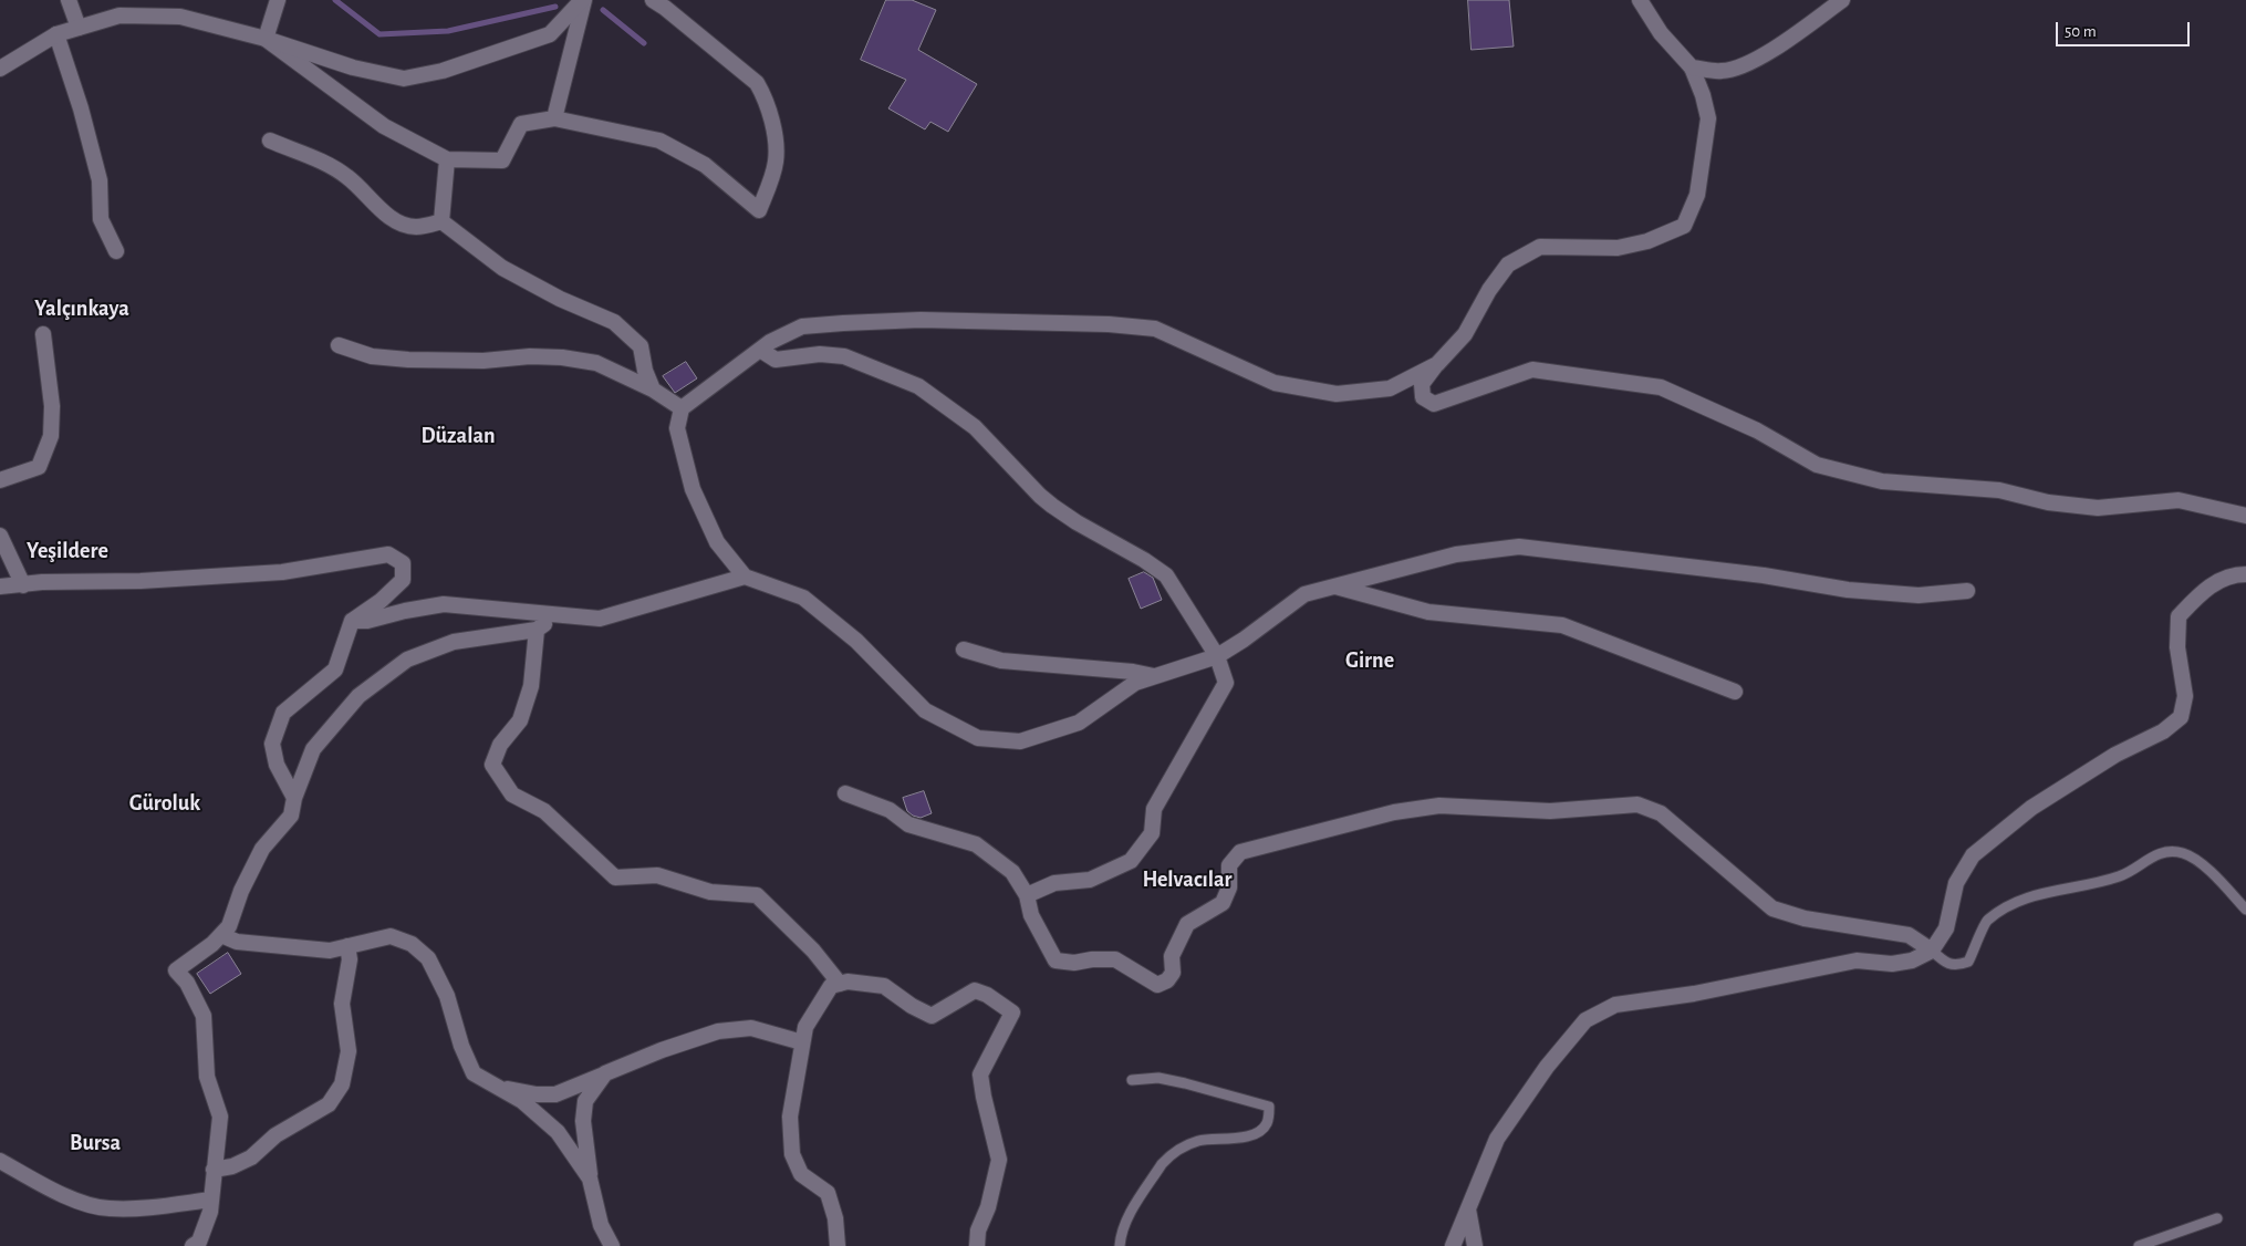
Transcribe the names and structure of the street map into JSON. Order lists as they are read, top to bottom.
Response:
{
  "districts": [
    "Yalçınkaya",
    "Düzalan",
    "Yeşildere",
    "Girne",
    "Güroluk",
    "Helvacılar",
    "Bursa"
  ],
  "scale_bar": "50 m"
}
